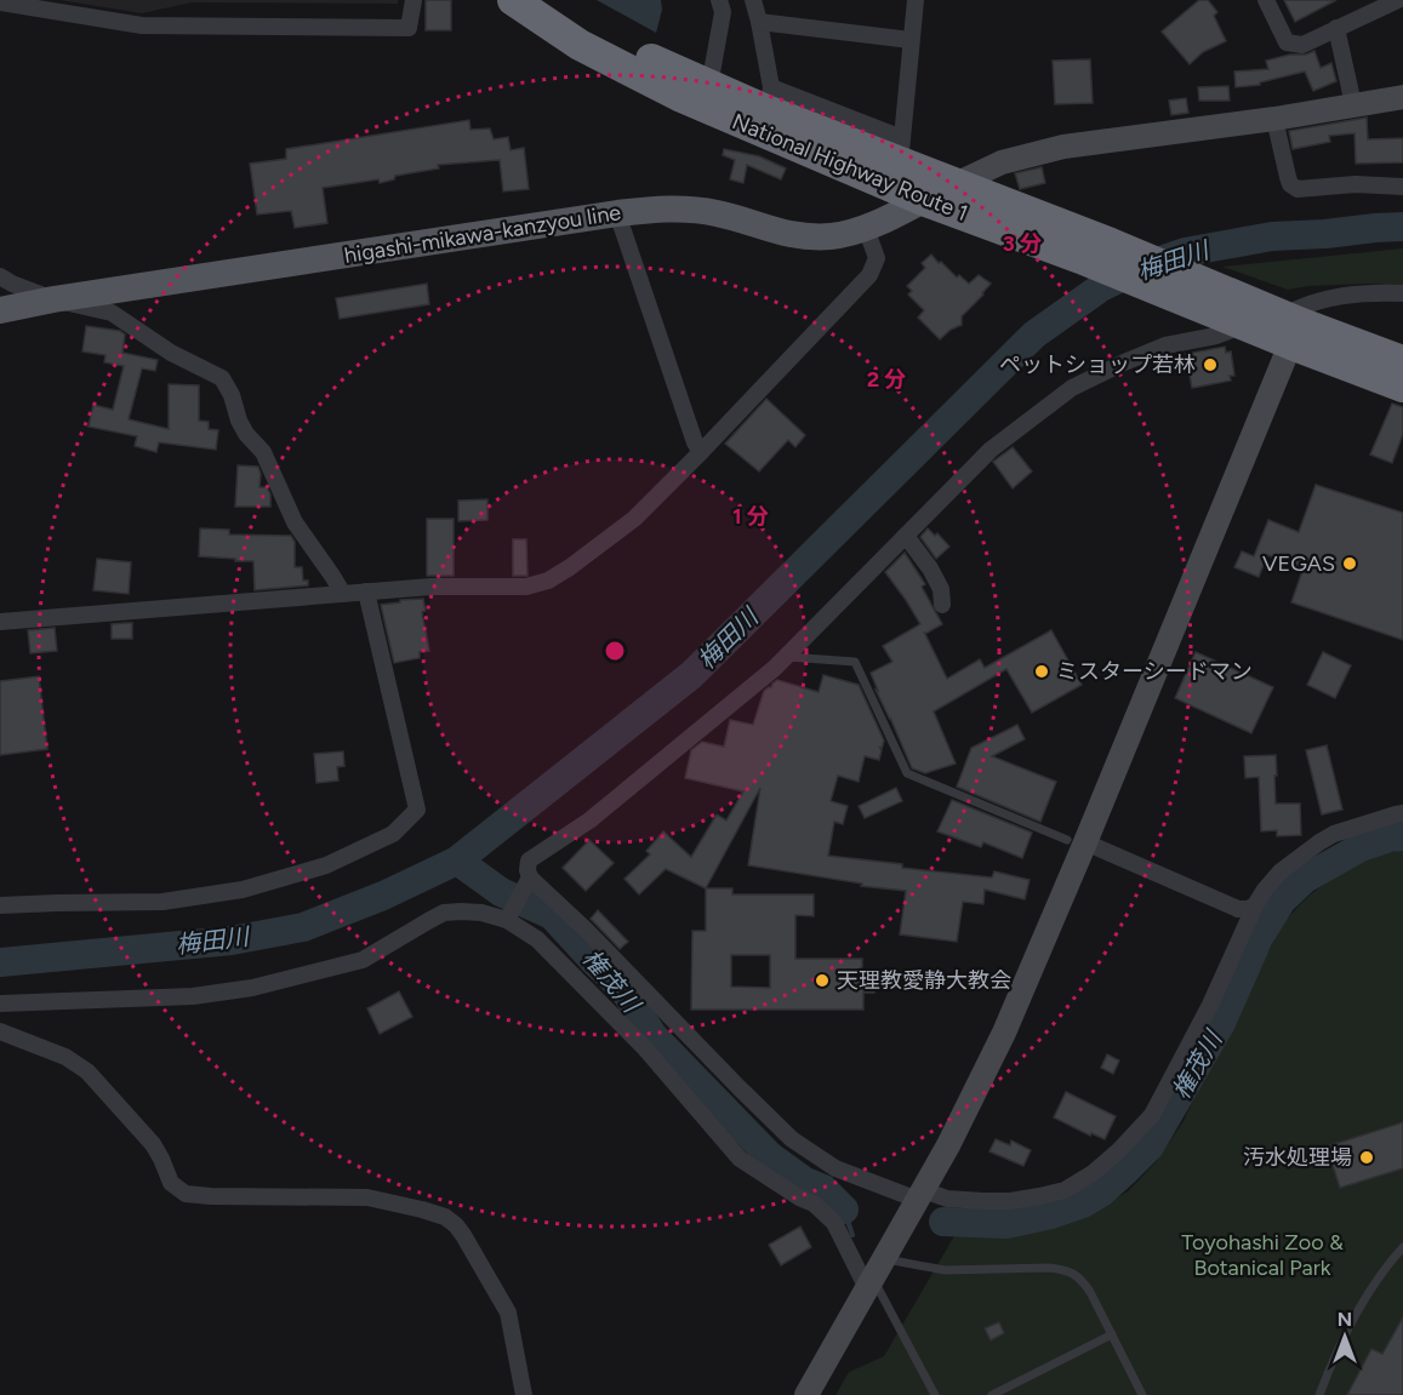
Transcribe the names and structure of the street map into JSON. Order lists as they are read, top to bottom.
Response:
{
  "streets": {
    "highway": ["National Highway Route 1"],
    "main road": ["higashi-mikawa-kanzyou line"]
  },
  "crossings": [
    ["National Highway Route 1", "higashi-mikawa-kanzyou line"]
  ],
  "water": ["梅田川", "権茂川"],
  "parks": ["Toyohashi Zoo & Botanical Park"],
  "places": [
    "ペットショップ若林",
    "VEGAS",
    "ミスターシードマン",
    "天理教愛静大教会",
    "汚水処理場"
  ],
  "north": "top",
  "rings": ["3 分", "2 分", "1 分"]
}
